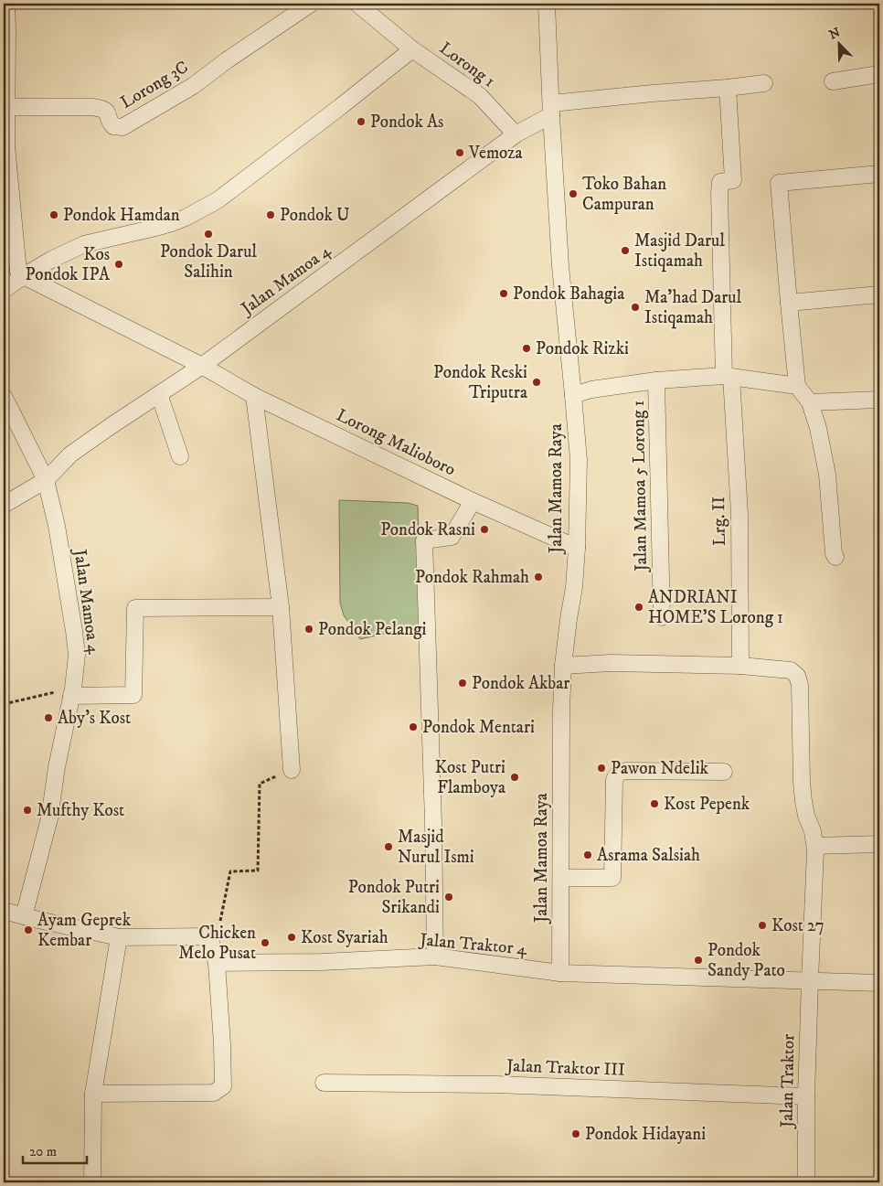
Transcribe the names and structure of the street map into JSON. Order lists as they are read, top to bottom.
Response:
{
  "streets": {
    "street": [
      "Lorong 1",
      "Lorong 3C",
      "Jalan Mamoa 4",
      "Lorong Malioboro",
      "Jalan Mamoa 5 Lorong 1",
      "Jalan Mamoa Raya",
      "Lrg. II",
      "Jalan Traktor 4",
      "Jalan Traktor III",
      "Jalan Traktor"
    ]
  },
  "crossings": [
    ["Lorong 1", "Jalan Mamoa 4"],
    ["Jalan Mamoa 4", "Lorong Malioboro"],
    ["Jalan Mamoa 4", "Jalan Mamoa Raya"],
    ["Lorong Malioboro", "Jalan Mamoa Raya"],
    ["Jalan Mamoa Raya", "Jalan Traktor 4"],
    ["Jalan Mamoa Raya", "Jalan Traktor"],
    ["Lrg. II", "Jalan Traktor"],
    ["Jalan Traktor 4", "Jalan Traktor"],
    ["Jalan Traktor III", "Jalan Traktor"]
  ],
  "places": [
    "Pondok As",
    "Vemoza",
    "Toko Bahan Campuran",
    "Pondok Hamdan",
    "Pondok U",
    "Pondok Darul Salihin",
    "Masjid Darul Istiqamah",
    "Kos Pondok IPA",
    "Pondok Bahagia",
    "Ma'had Darul Istiqamah",
    "Pondok Rizki",
    "Pondok Reski Triputra",
    "Pondok Rasni",
    "Pondok Rahmah",
    "ANDRIANI HOME'S Lorong 1",
    "Pondok Pelangi",
    "Pondok Akbar",
    "Aby's Kost",
    "Pondok Mentari",
    "Pawon Ndelik",
    "Kost Putri Flamboya",
    "Kost Pepenk",
    "Mufthy Kost",
    "Masjid Nurul Ismi",
    "Asrama Salsiah",
    "Pondok Putri Srikandi",
    "Kost 27",
    "Ayam Geprek Kembar",
    "Kost Syariah",
    "Chicken Melo Pusat",
    "Pondok Sandy Pato",
    "Pondok Hidayani"
  ],
  "scale_bar": "20 m",
  "north": "top left"
}
